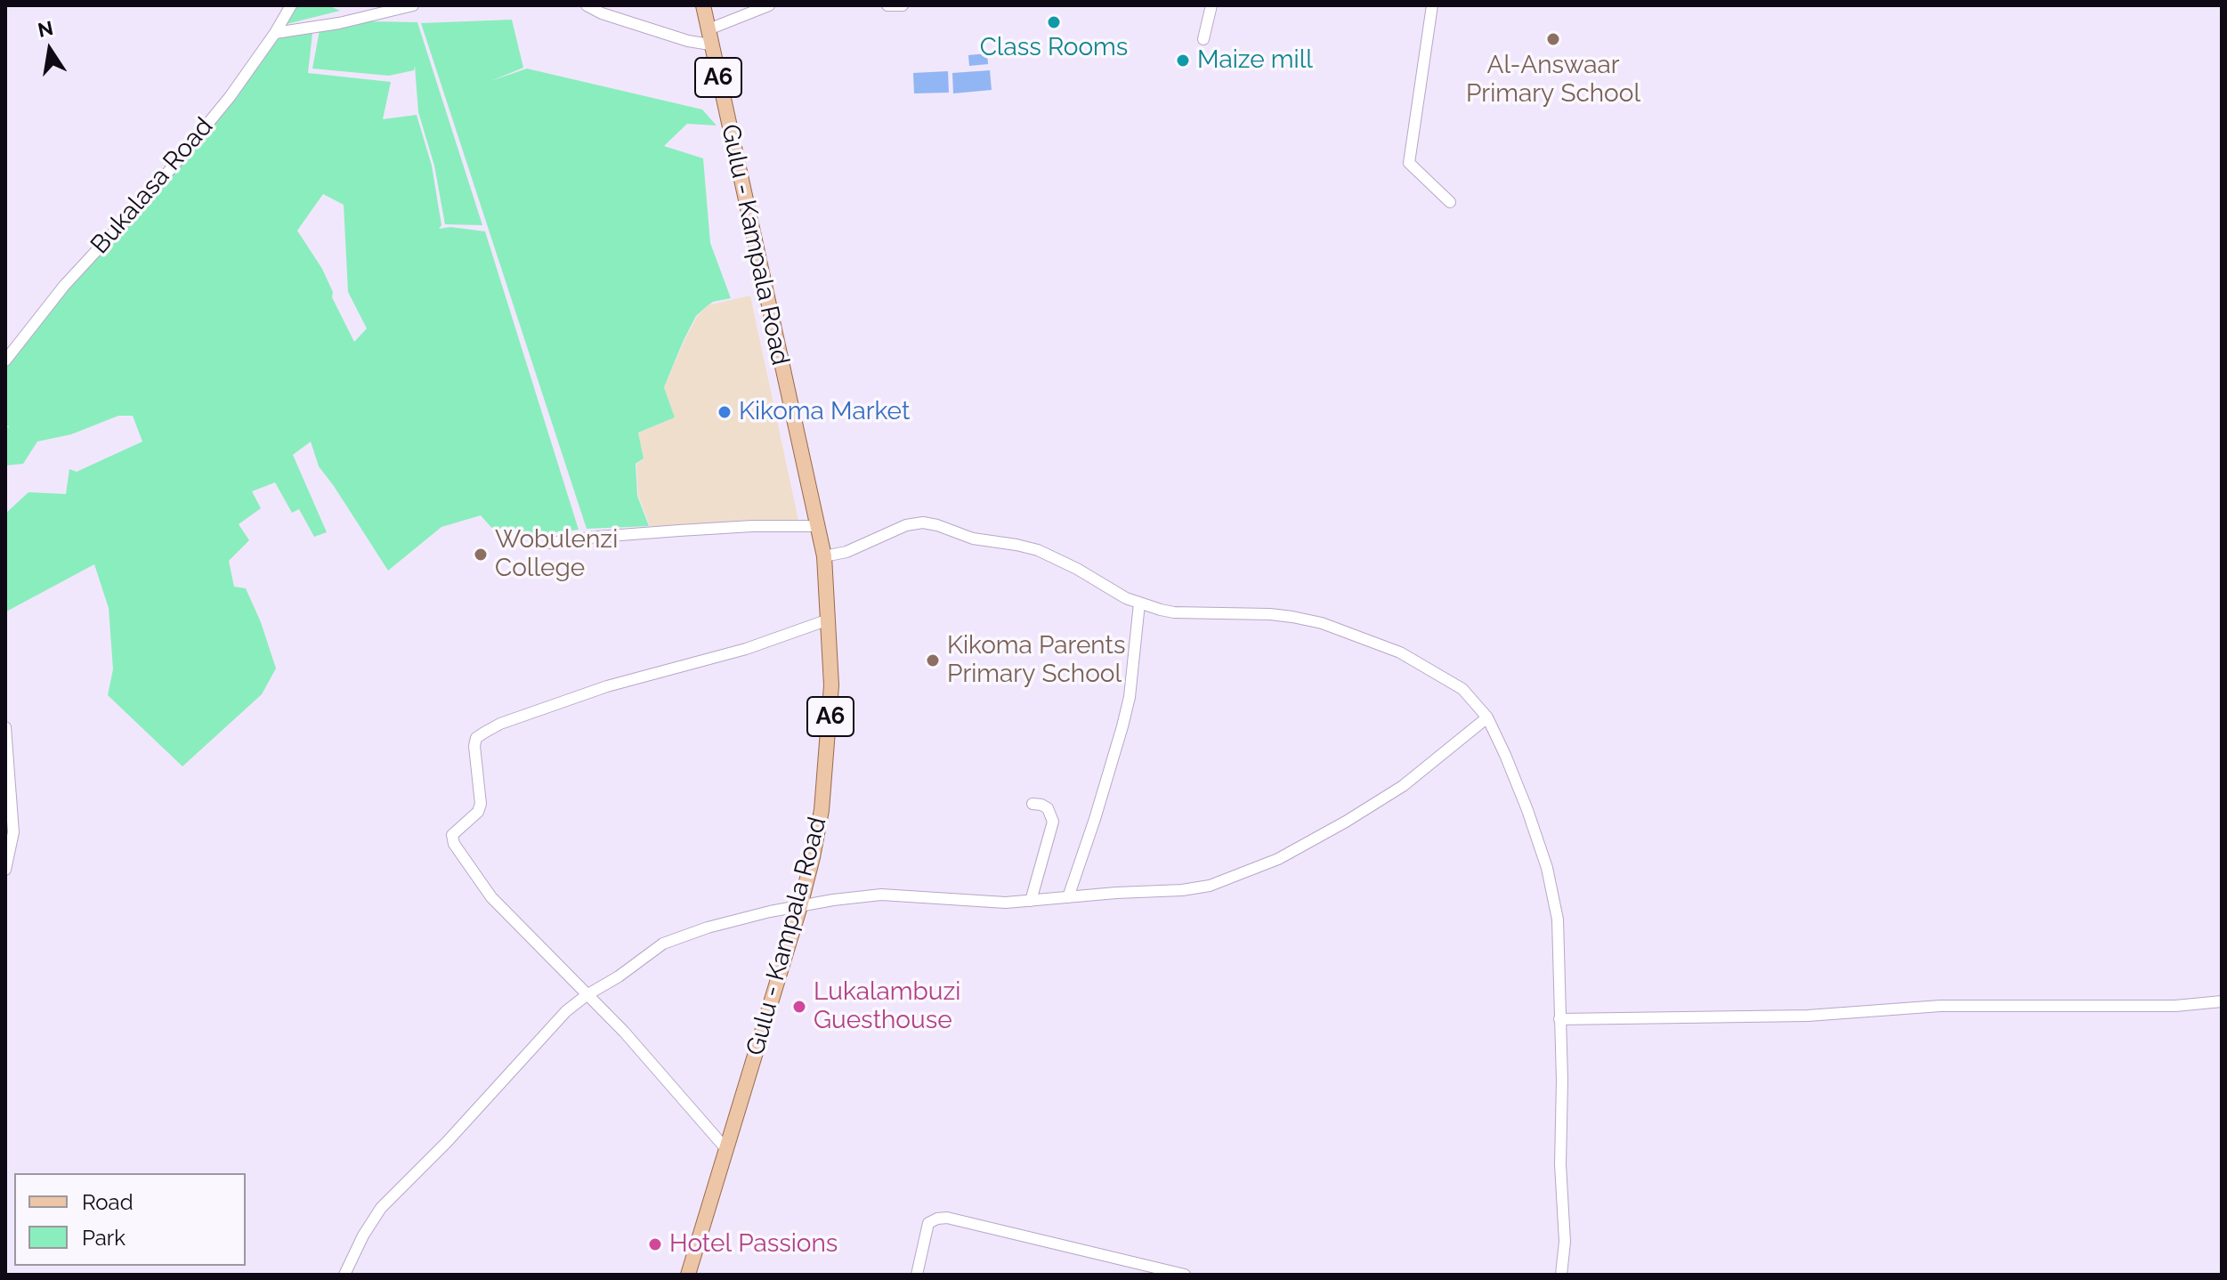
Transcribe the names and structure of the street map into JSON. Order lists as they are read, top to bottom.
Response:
{
  "streets": {
    "main road": ["A6", "Gulu - Kampala Road"],
    "street": ["Bukalasa Road"]
  },
  "places": [
    "Class Rooms",
    "Al-Answaar Primary School",
    "Maize mill",
    "Kikoma Market",
    "Wobulenzi College",
    "Kikoma Parents Primary School",
    "Lukalambuzi Guesthouse",
    "Hotel Passions"
  ],
  "legend": ["Road", "Park"],
  "north": "top"
}
